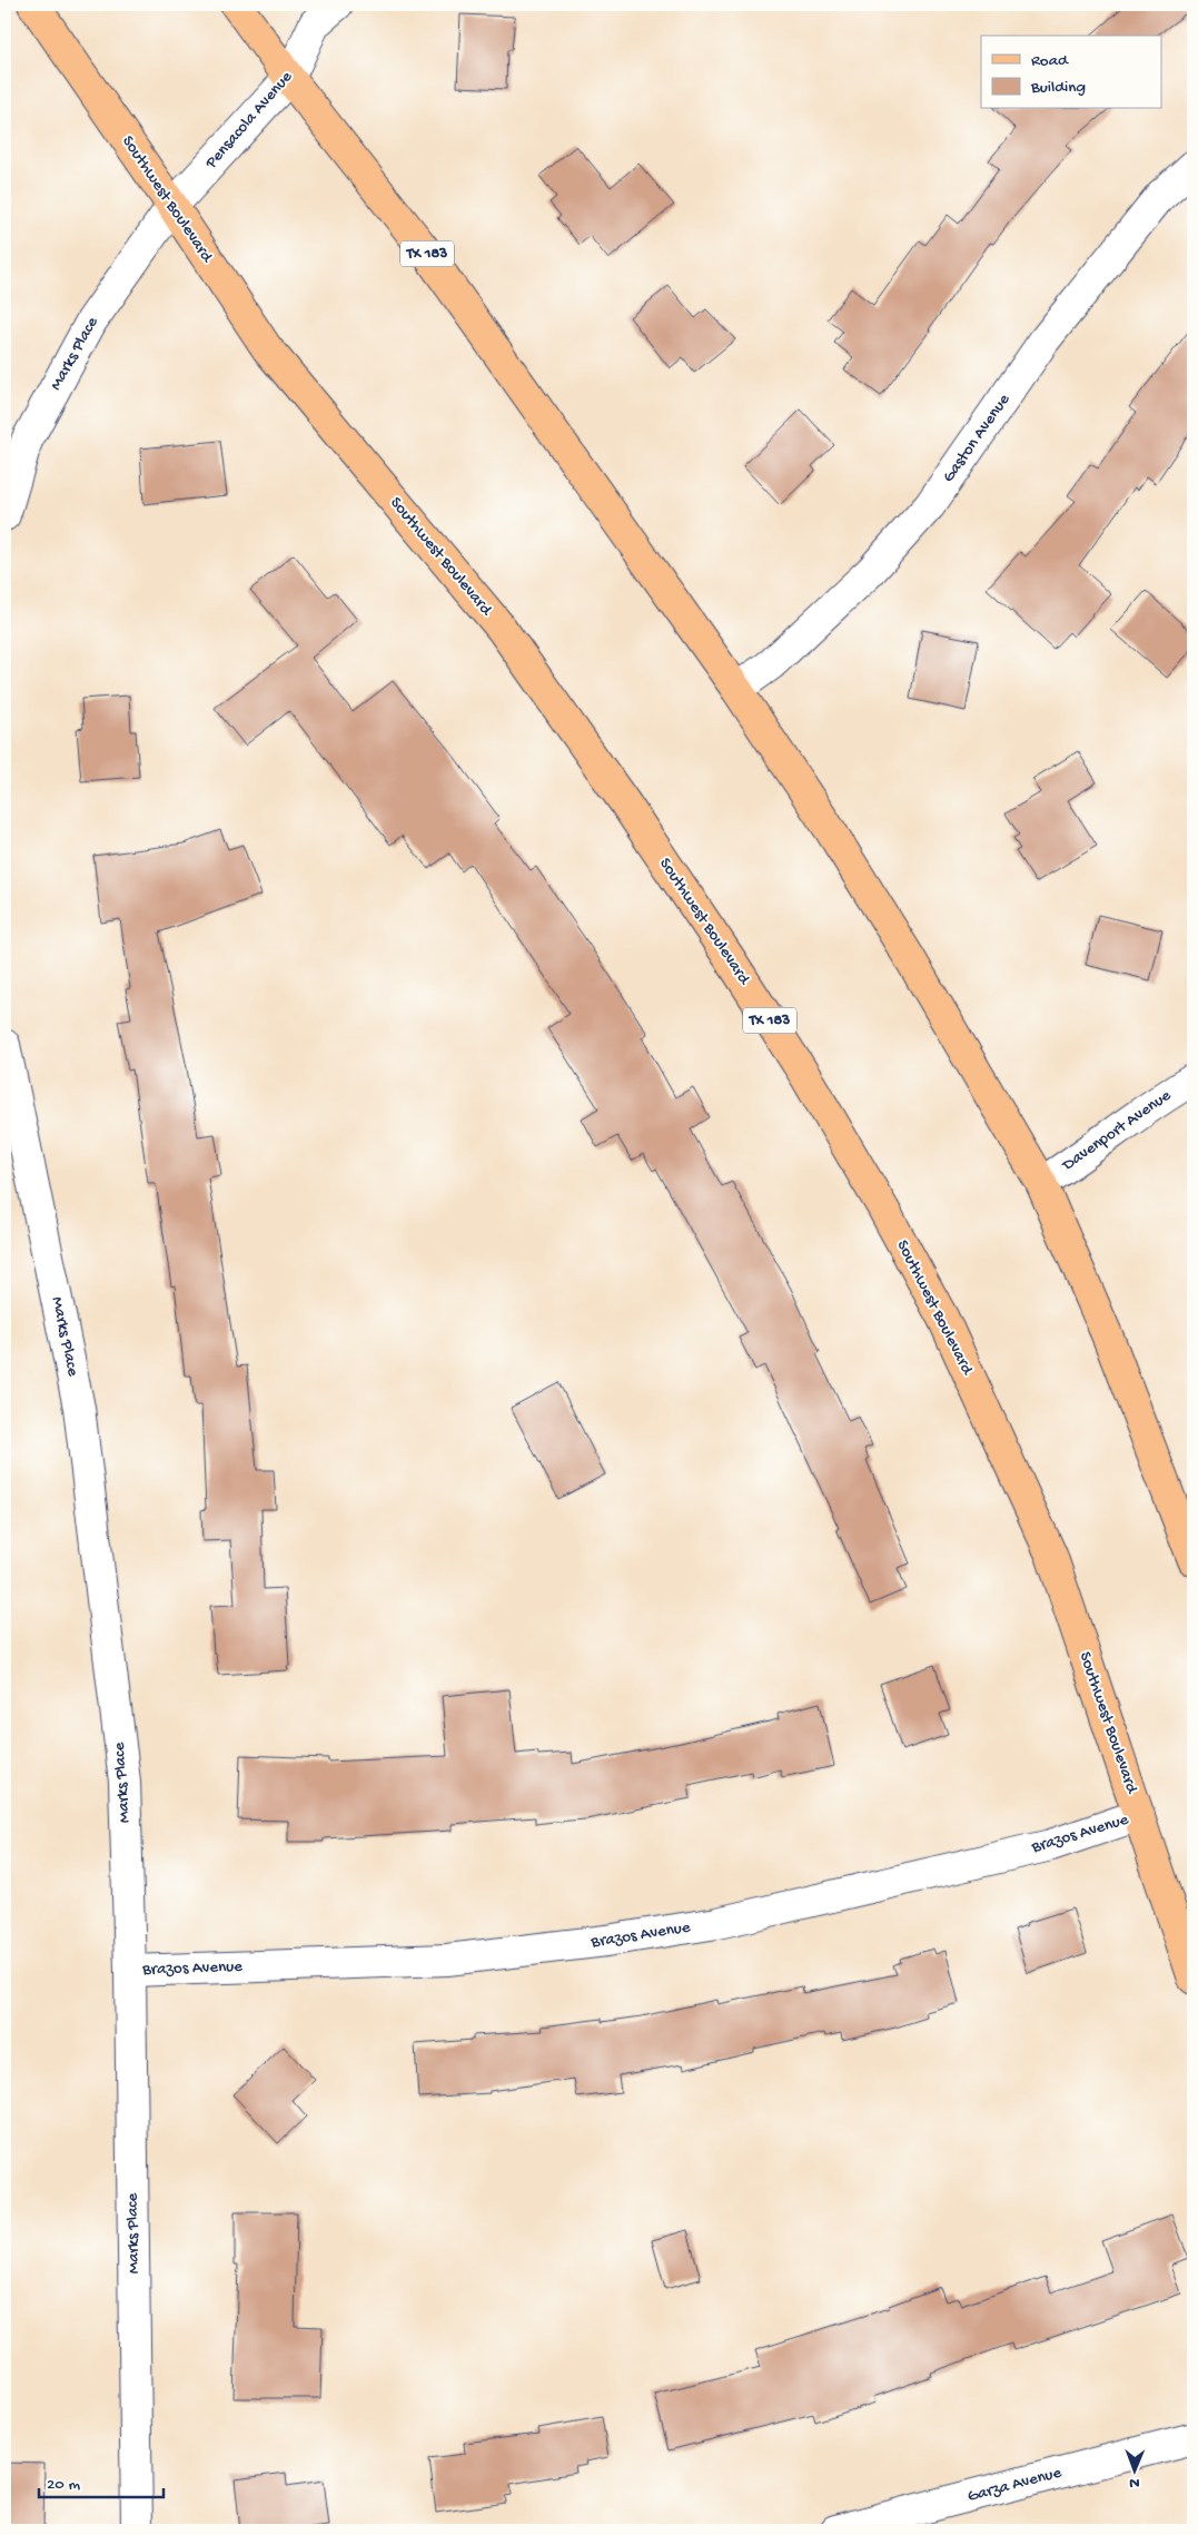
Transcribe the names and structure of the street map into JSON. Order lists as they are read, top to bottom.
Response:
{
  "streets": {
    "main road": ["Southwest Boulevard", "TX 183"],
    "street": [
      "Pensacola Avenue",
      "Marks Place",
      "Gaston Avenue",
      "Davenport Avenue",
      "Brazos Avenue",
      "Garza Avenue"
    ]
  },
  "crossings": [
    ["Pensacola Avenue", "Southwest Boulevard"],
    ["Pensacola Avenue", "TX 183"],
    ["Pensacola Avenue", "Marks Place"],
    ["Southwest Boulevard", "Marks Place"],
    ["Southwest Boulevard", "Brazos Avenue"],
    ["TX 183", "Gaston Avenue"],
    ["TX 183", "Davenport Avenue"],
    ["Marks Place", "Brazos Avenue"]
  ],
  "legend": ["Road", "Building"],
  "scale_bar": "20 m",
  "north": "bottom"
}
